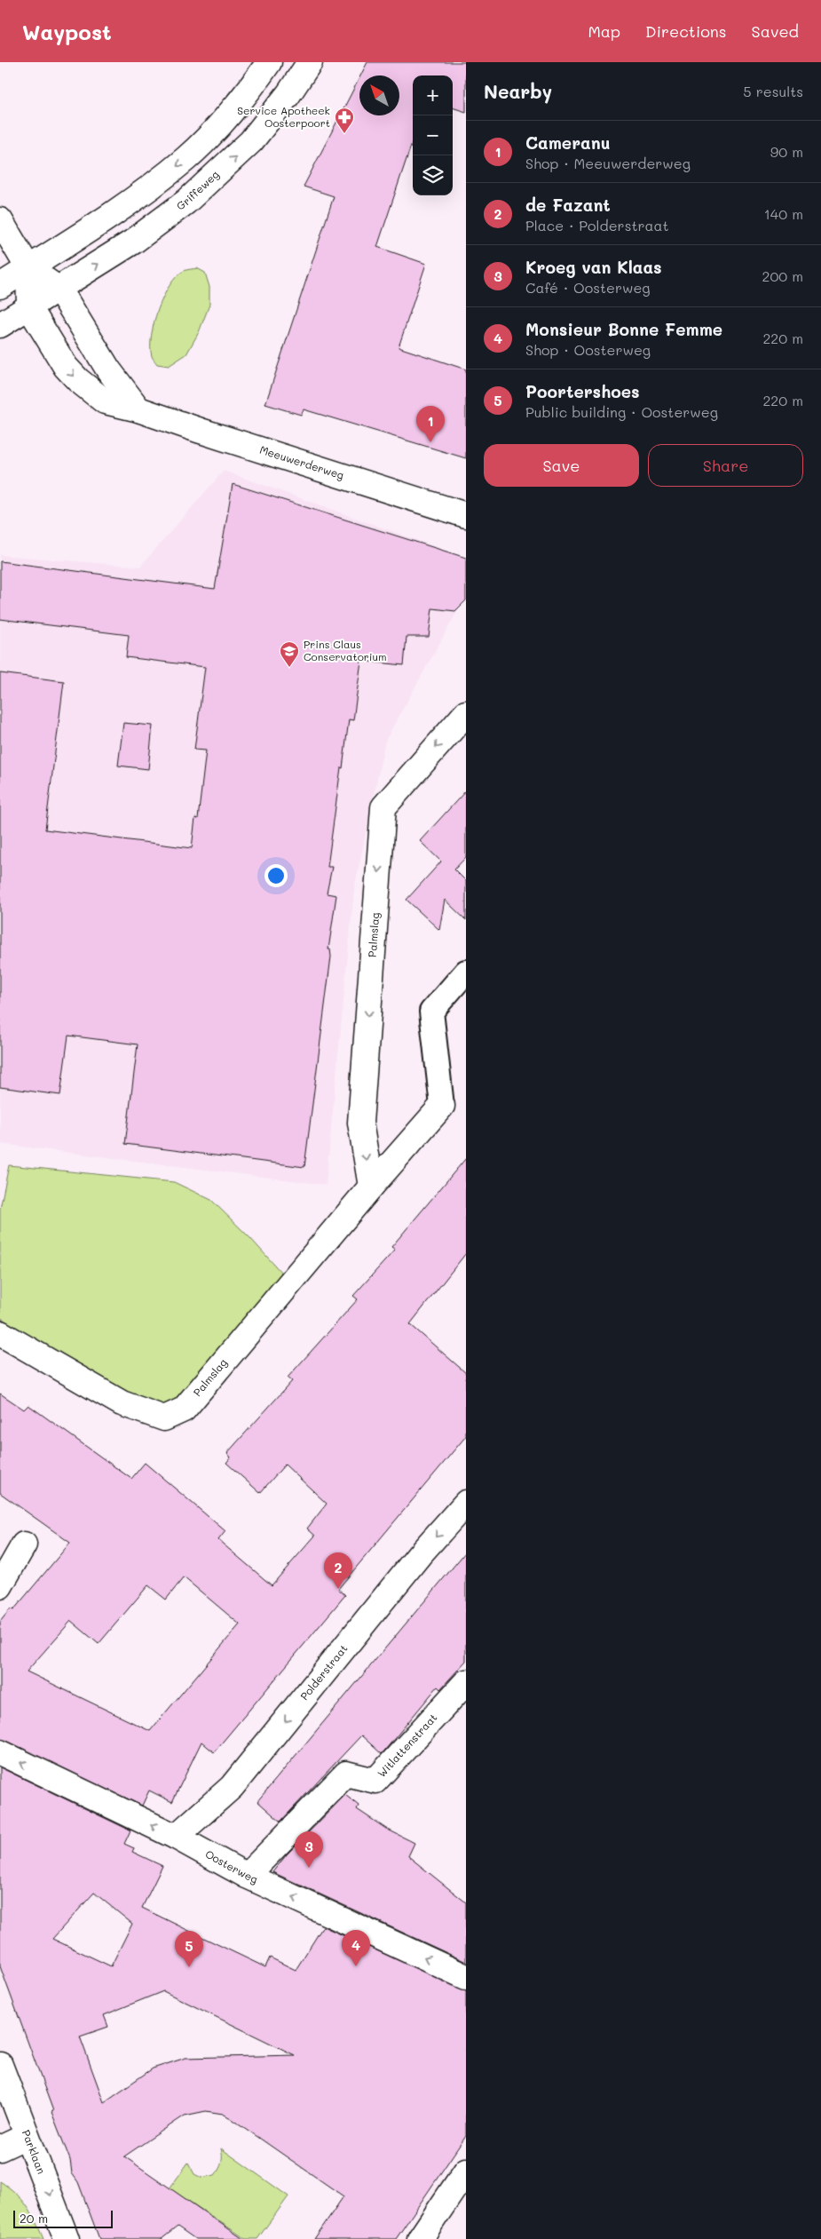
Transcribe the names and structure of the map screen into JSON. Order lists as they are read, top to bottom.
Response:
{
  "streets": {
    "street": [
      "Griffeweg",
      "Meeuwerderweg",
      "Palmslag",
      "Polderstraat",
      "Witlattenstraat",
      "Oosterweg",
      "Parklaan"
    ]
  },
  "crossings": [
    ["Griffeweg", "Meeuwerderweg"],
    ["Polderstraat", "Oosterweg"],
    ["Witlattenstraat", "Oosterweg"]
  ],
  "one_way": [
    "Palmslag",
    "Polderstraat",
    "Oosterweg",
    "Parklaan"
  ],
  "places": {
    "pharmacy": ["Service Apotheek Oosterpoort"],
    "school or university": ["Prins Claus Conservatorium"]
  },
  "scale_bar": "20 m",
  "north": "top left",
  "page": {
    "header": "Waypost",
    "nav": ["Map", "Directions", "Saved"],
    "heading": ["Nearby", "5 results"],
    "map_buttons": ["+", "−"],
    "list": [
      {
        "mark": "1",
        "name": "Cameranu",
        "note": "Shop · Meeuwerderweg",
        "value": "90 m"
      },
      {
        "mark": "2",
        "name": "de Fazant",
        "note": "Place · Polderstraat",
        "value": "140 m"
      },
      {
        "mark": "3",
        "name": "Kroeg van Klaas",
        "note": "Café · Oosterweg",
        "value": "200 m"
      },
      {
        "mark": "4",
        "name": "Monsieur Bonne Femme",
        "note": "Shop · Oosterweg",
        "value": "220 m"
      },
      {
        "mark": "5",
        "name": "Poortershoes",
        "note": "Public building · Oosterweg",
        "value": "220 m"
      }
    ],
    "pins": [
      "1",
      "2",
      "3",
      "4",
      "5"
    ],
    "buttons": ["Save", "Share"],
    "scale": "20 m"
  }
}
